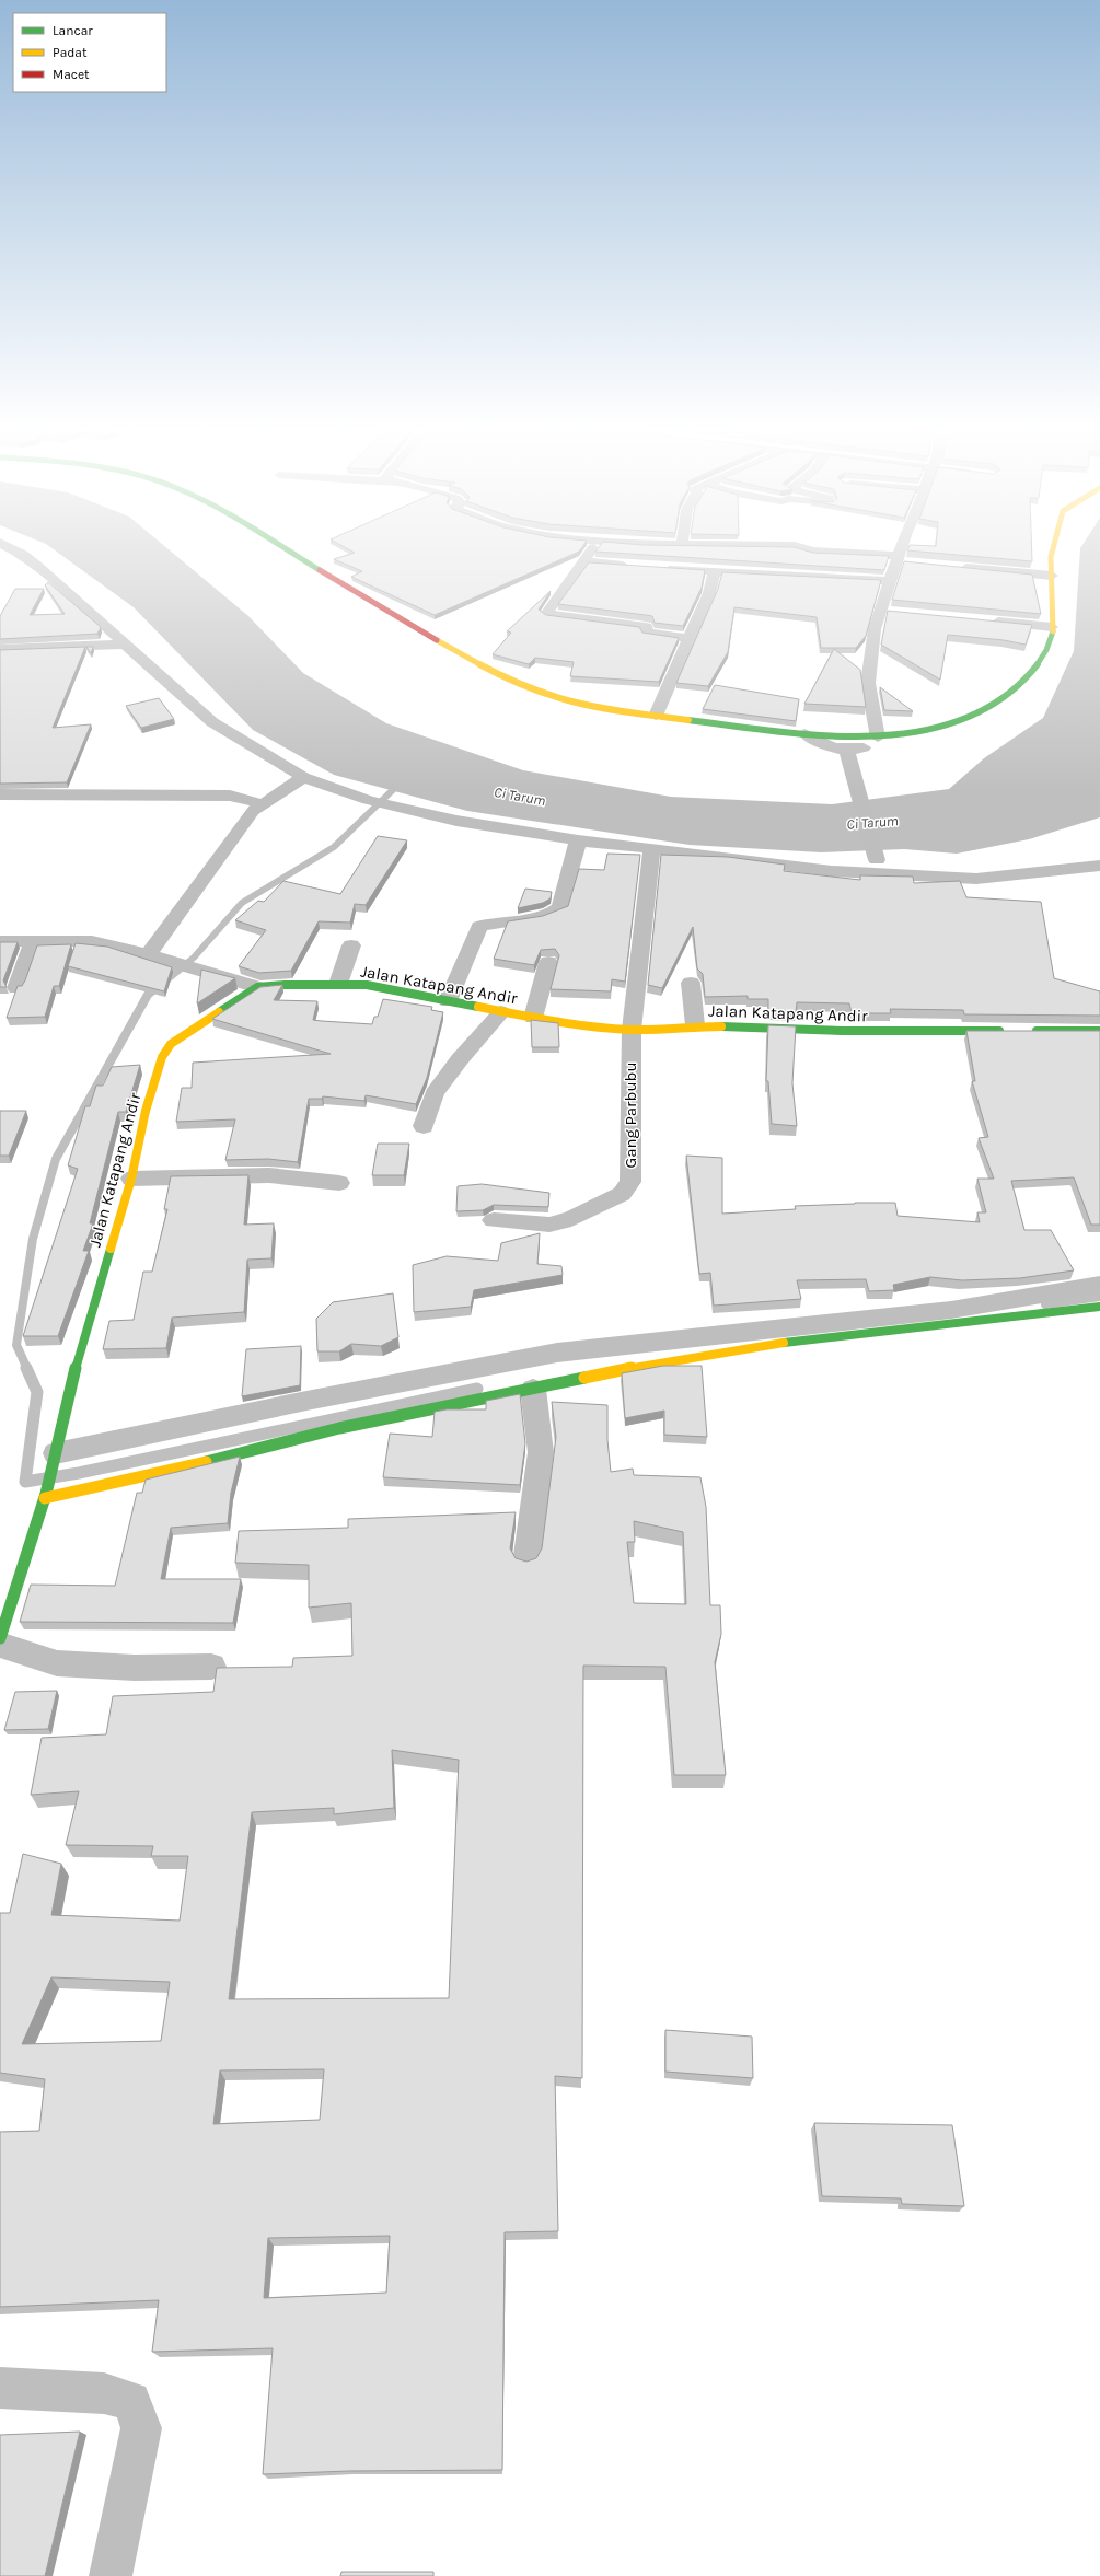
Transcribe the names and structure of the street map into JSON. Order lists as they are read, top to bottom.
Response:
{
  "streets": {
    "street": ["Jalan Katapang Andir", "Gang Parbubu"]
  },
  "crossings": [
    ["Jalan Katapang Andir", "Gang Parbubu"]
  ],
  "water": ["Ci Tarum"],
  "legend": ["Lancar", "Padat", "Macet"]
}
